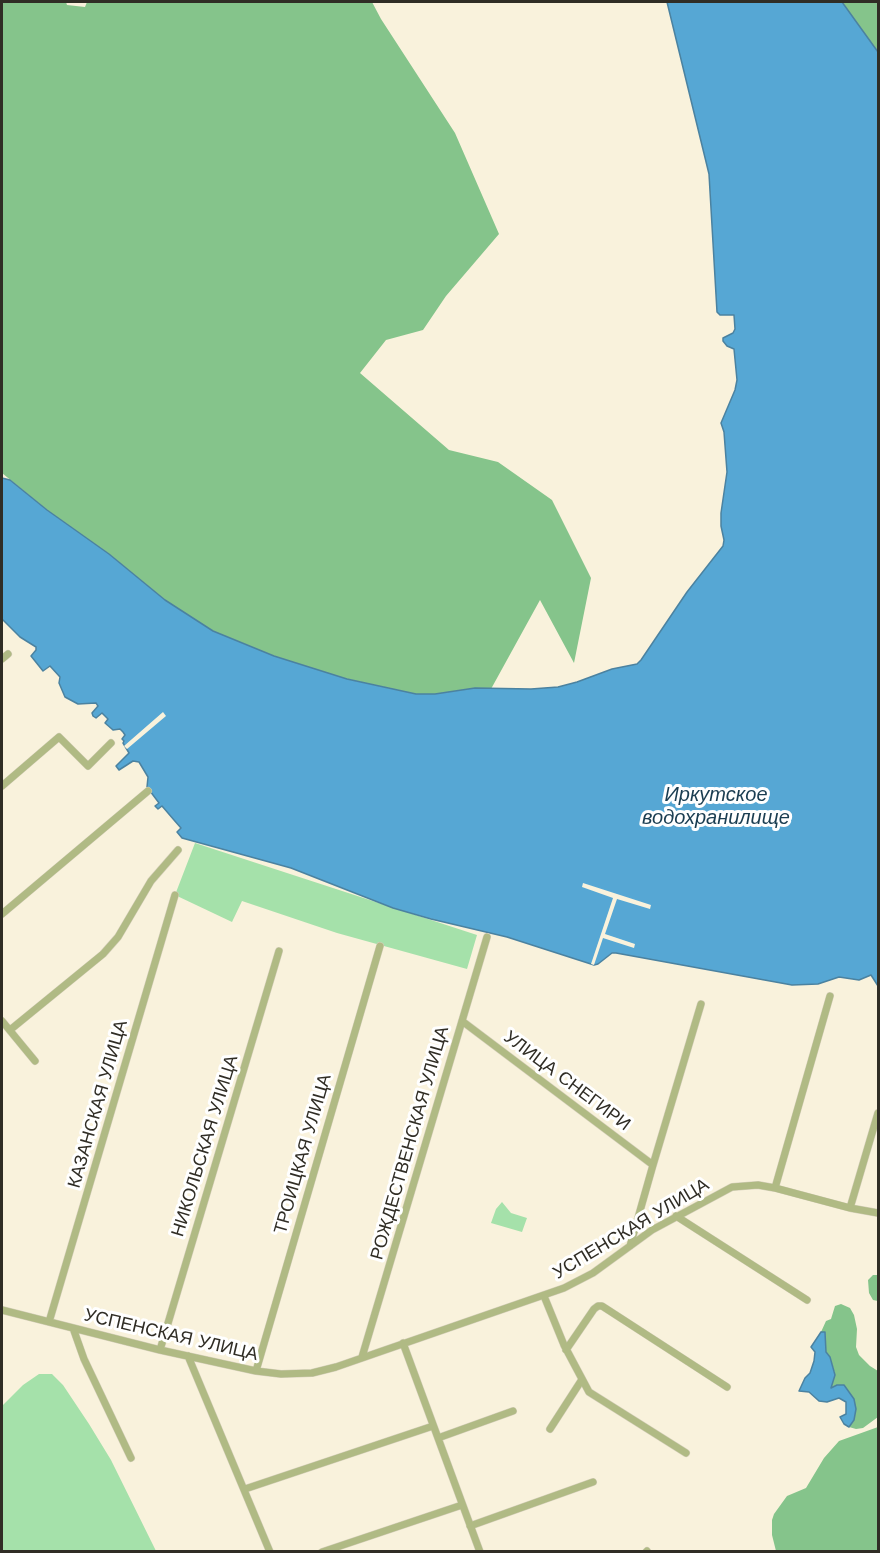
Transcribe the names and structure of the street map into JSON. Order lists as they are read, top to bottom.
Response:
{
  "streets": {
    "street": [
      "УЛИЦА СНЕГИРИ",
      "КАЗАНСКАЯ УЛИЦА",
      "РОЖДЕСТВЕНСКАЯ УЛИЦА",
      "НИКОЛЬСКАЯ УЛИЦА",
      "ТРОИЦКАЯ УЛИЦА",
      "УСПЕНСКАЯ УЛИЦА"
    ]
  },
  "crossings": [
    ["УЛИЦА СНЕГИРИ", "РОЖДЕСТВЕНСКАЯ УЛИЦА"],
    ["КАЗАНСКАЯ УЛИЦА", "УСПЕНСКАЯ УЛИЦА"],
    ["РОЖДЕСТВЕНСКАЯ УЛИЦА", "УСПЕНСКАЯ УЛИЦА"],
    ["НИКОЛЬСКАЯ УЛИЦА", "УСПЕНСКАЯ УЛИЦА"],
    ["ТРОИЦКАЯ УЛИЦА", "УСПЕНСКАЯ УЛИЦА"]
  ],
  "water": ["Иркутское водохранилище"]
}
